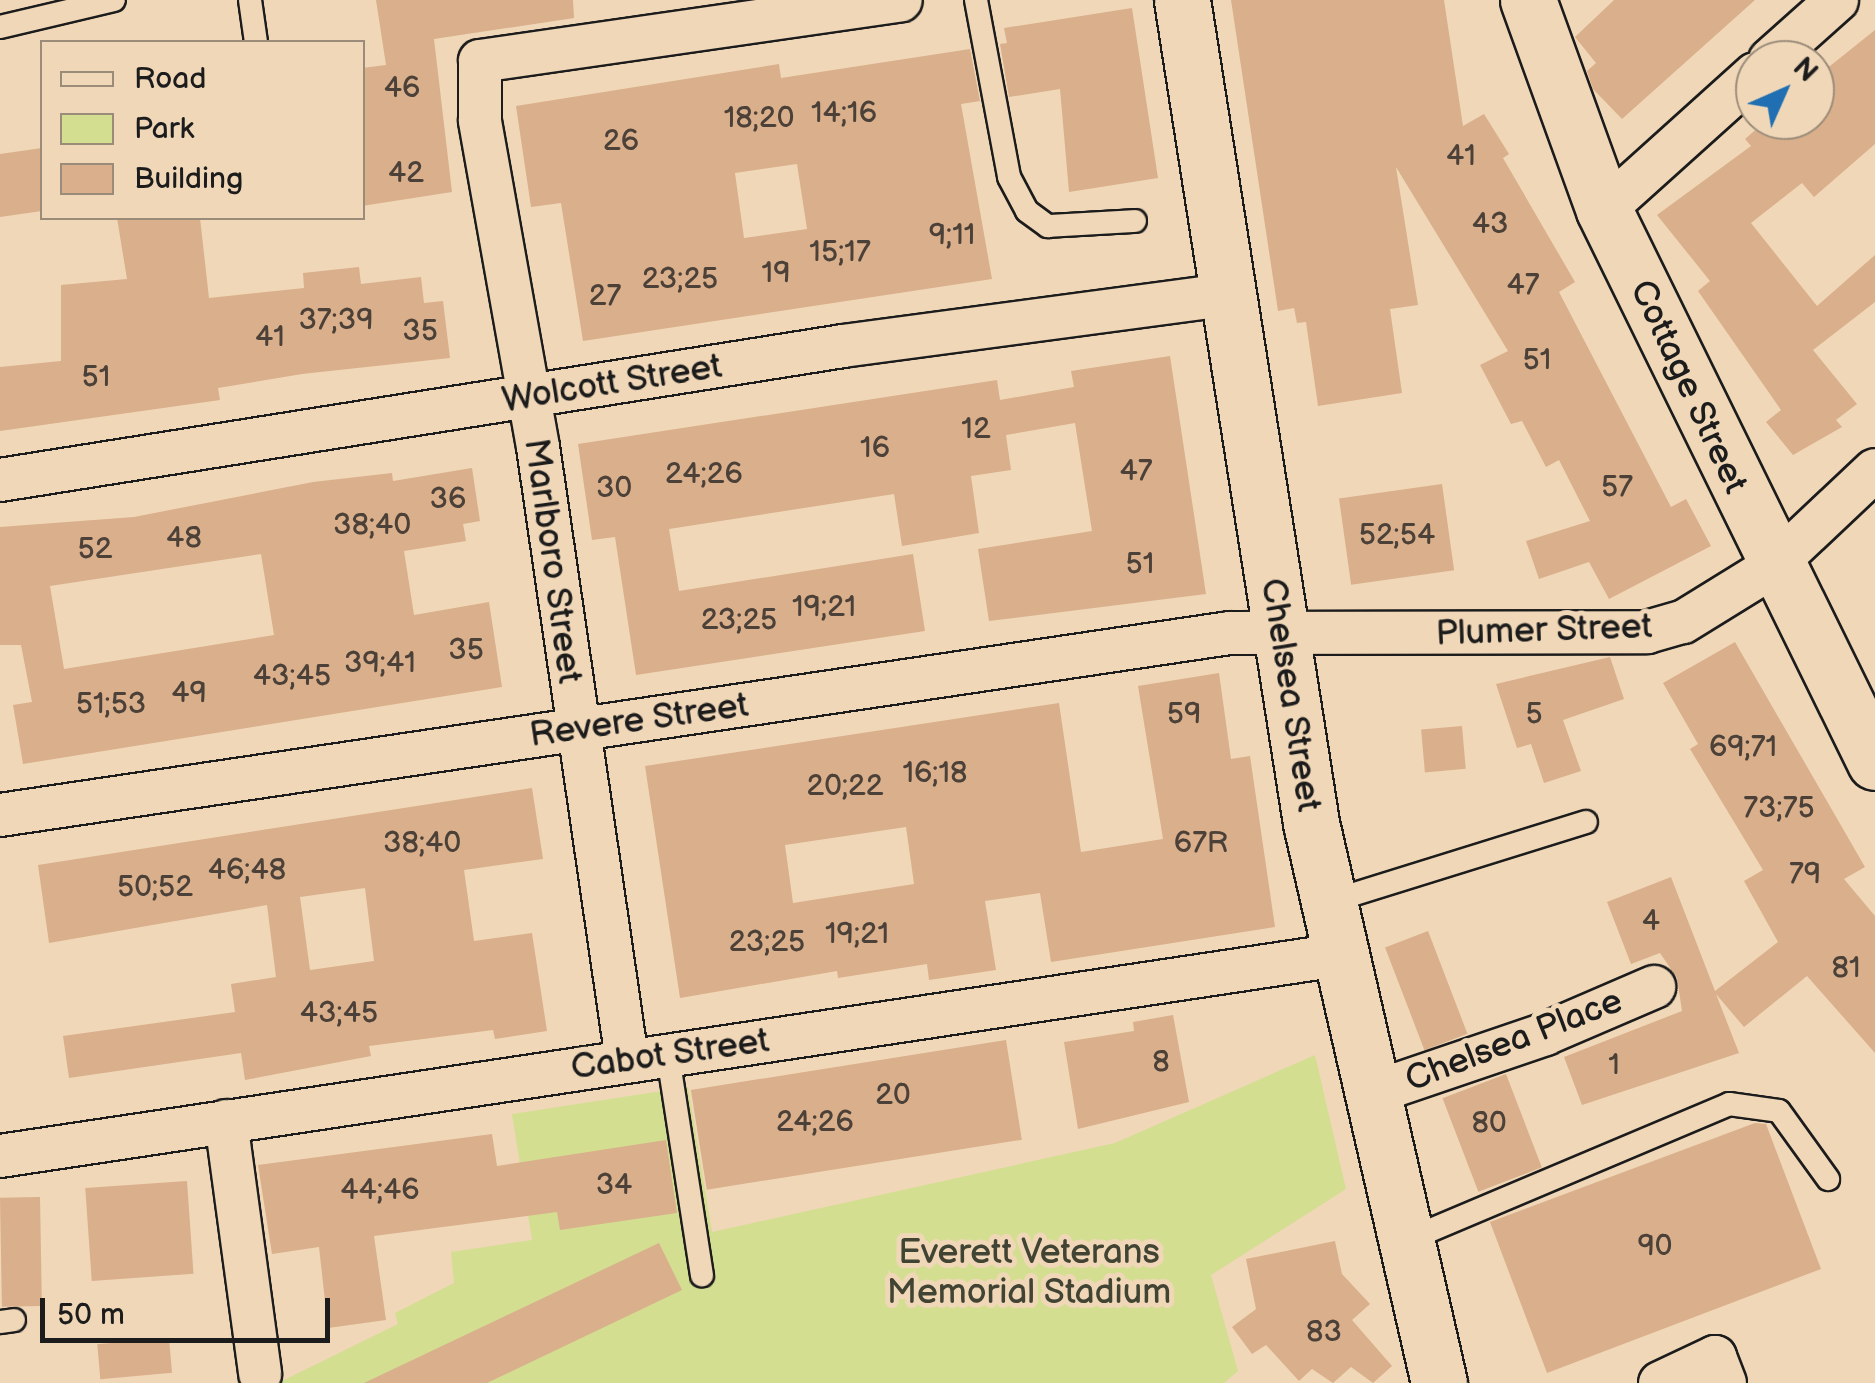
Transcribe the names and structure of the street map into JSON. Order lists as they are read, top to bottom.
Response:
{
  "streets": {
    "main road": ["Cottage Street", "Chelsea Street"],
    "street": [
      "Wolcott Street",
      "Marlboro Street",
      "Plumer Street",
      "Revere Street",
      "Chelsea Place",
      "Cabot Street"
    ]
  },
  "crossings": [
    ["Wolcott Street", "Marlboro Street"],
    ["Wolcott Street", "Chelsea Street"],
    ["Cottage Street", "Plumer Street"],
    ["Marlboro Street", "Revere Street"],
    ["Marlboro Street", "Cabot Street"],
    ["Plumer Street", "Chelsea Street"],
    ["Plumer Street", "Revere Street"],
    ["Chelsea Street", "Revere Street"],
    ["Chelsea Street", "Chelsea Place"],
    ["Chelsea Street", "Cabot Street"]
  ],
  "parks": ["Everett Veterans Memorial Stadium"],
  "house_numbers": [
    "46",
    "14;16",
    "18;20",
    "26",
    "41",
    "42",
    "43",
    "9;11",
    "15;17",
    "19",
    "23;25",
    "47",
    "27",
    "37;39",
    "35",
    "41",
    "51",
    "51",
    "12",
    "16",
    "47",
    "24;26",
    "57",
    "30",
    "36",
    "38;40",
    "52;54",
    "48",
    "52",
    "51",
    "19;21",
    "23;25",
    "35",
    "39;41",
    "43;45",
    "49",
    "51;53",
    "59",
    "5",
    "69;71",
    "16;18",
    "20;22",
    "73;75",
    "38;40",
    "67R",
    "46;48",
    "79",
    "50;52",
    "4",
    "19;21",
    "23;25",
    "81",
    "43;45",
    "8",
    "1",
    "20",
    "24;26",
    "80",
    "34",
    "44;46",
    "90",
    "83"
  ],
  "legend": ["Road", "Park", "Building"],
  "scale_bar": "50 m",
  "north": "top right"
}
